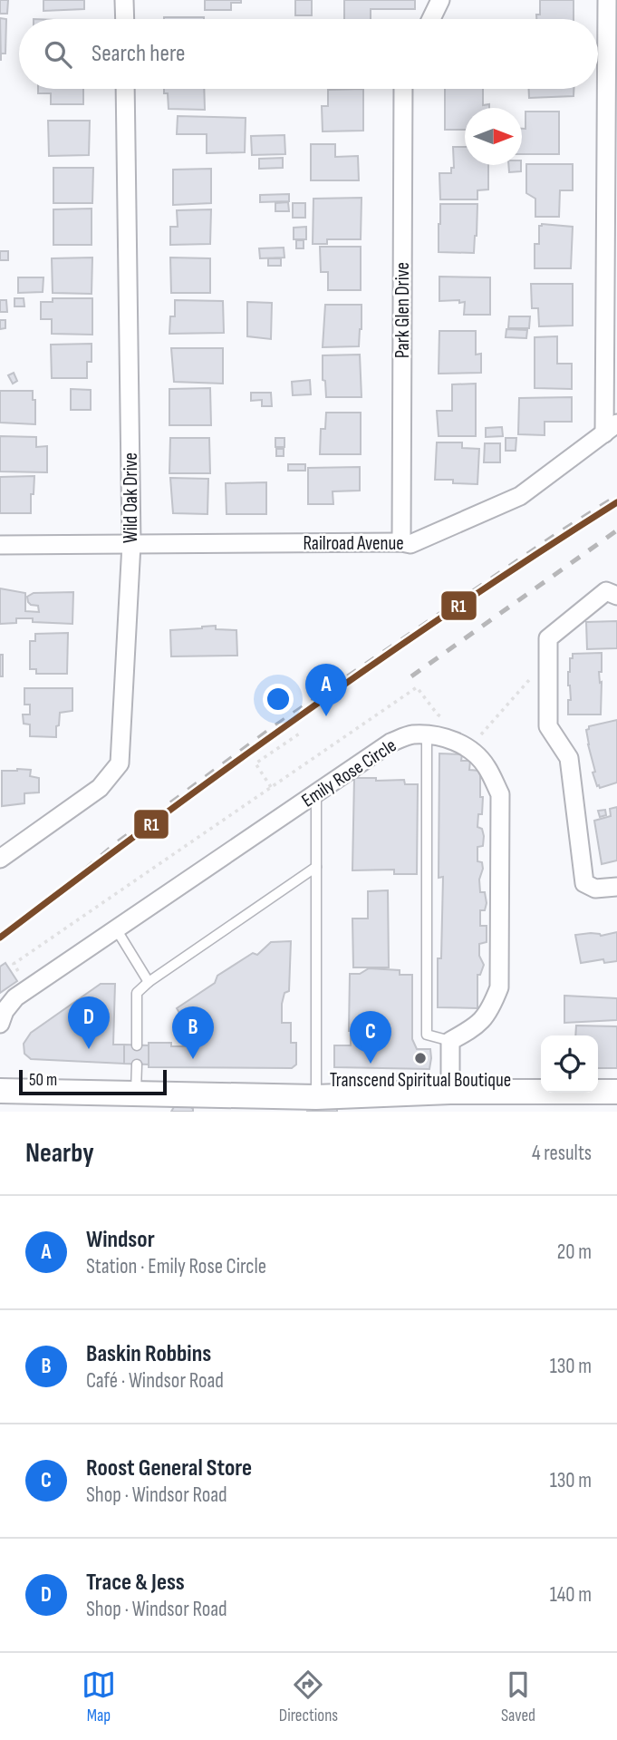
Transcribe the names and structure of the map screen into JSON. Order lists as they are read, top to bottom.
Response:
{
  "streets": {
    "street": [
      "Park Glen Drive",
      "Wild Oak Drive",
      "Railroad Avenue",
      "Emily Rose Circle"
    ]
  },
  "crossings": [
    ["Park Glen Drive", "Railroad Avenue"],
    ["Wild Oak Drive", "Railroad Avenue"]
  ],
  "places": ["Transcend Spiritual Boutique"],
  "lines": ["transit line R1"],
  "scale_bar": "50 m",
  "north": "right",
  "page": {
    "search": "Search here",
    "pins": [
      "A",
      "D",
      "B",
      "C"
    ],
    "scale": "50 m",
    "heading": ["Nearby", "4 results"],
    "list": [
      {
        "mark": "A",
        "name": "Windsor",
        "note": "Station · Emily Rose Circle",
        "value": "20 m"
      },
      {
        "mark": "B",
        "name": "Baskin Robbins",
        "note": "Café · Windsor Road",
        "value": "130 m"
      },
      {
        "mark": "C",
        "name": "Roost General Store",
        "note": "Shop · Windsor Road",
        "value": "130 m"
      },
      {
        "mark": "D",
        "name": "Trace & Jess",
        "note": "Shop · Windsor Road",
        "value": "140 m"
      }
    ],
    "nav": ["Map", "Directions", "Saved"]
  }
}
